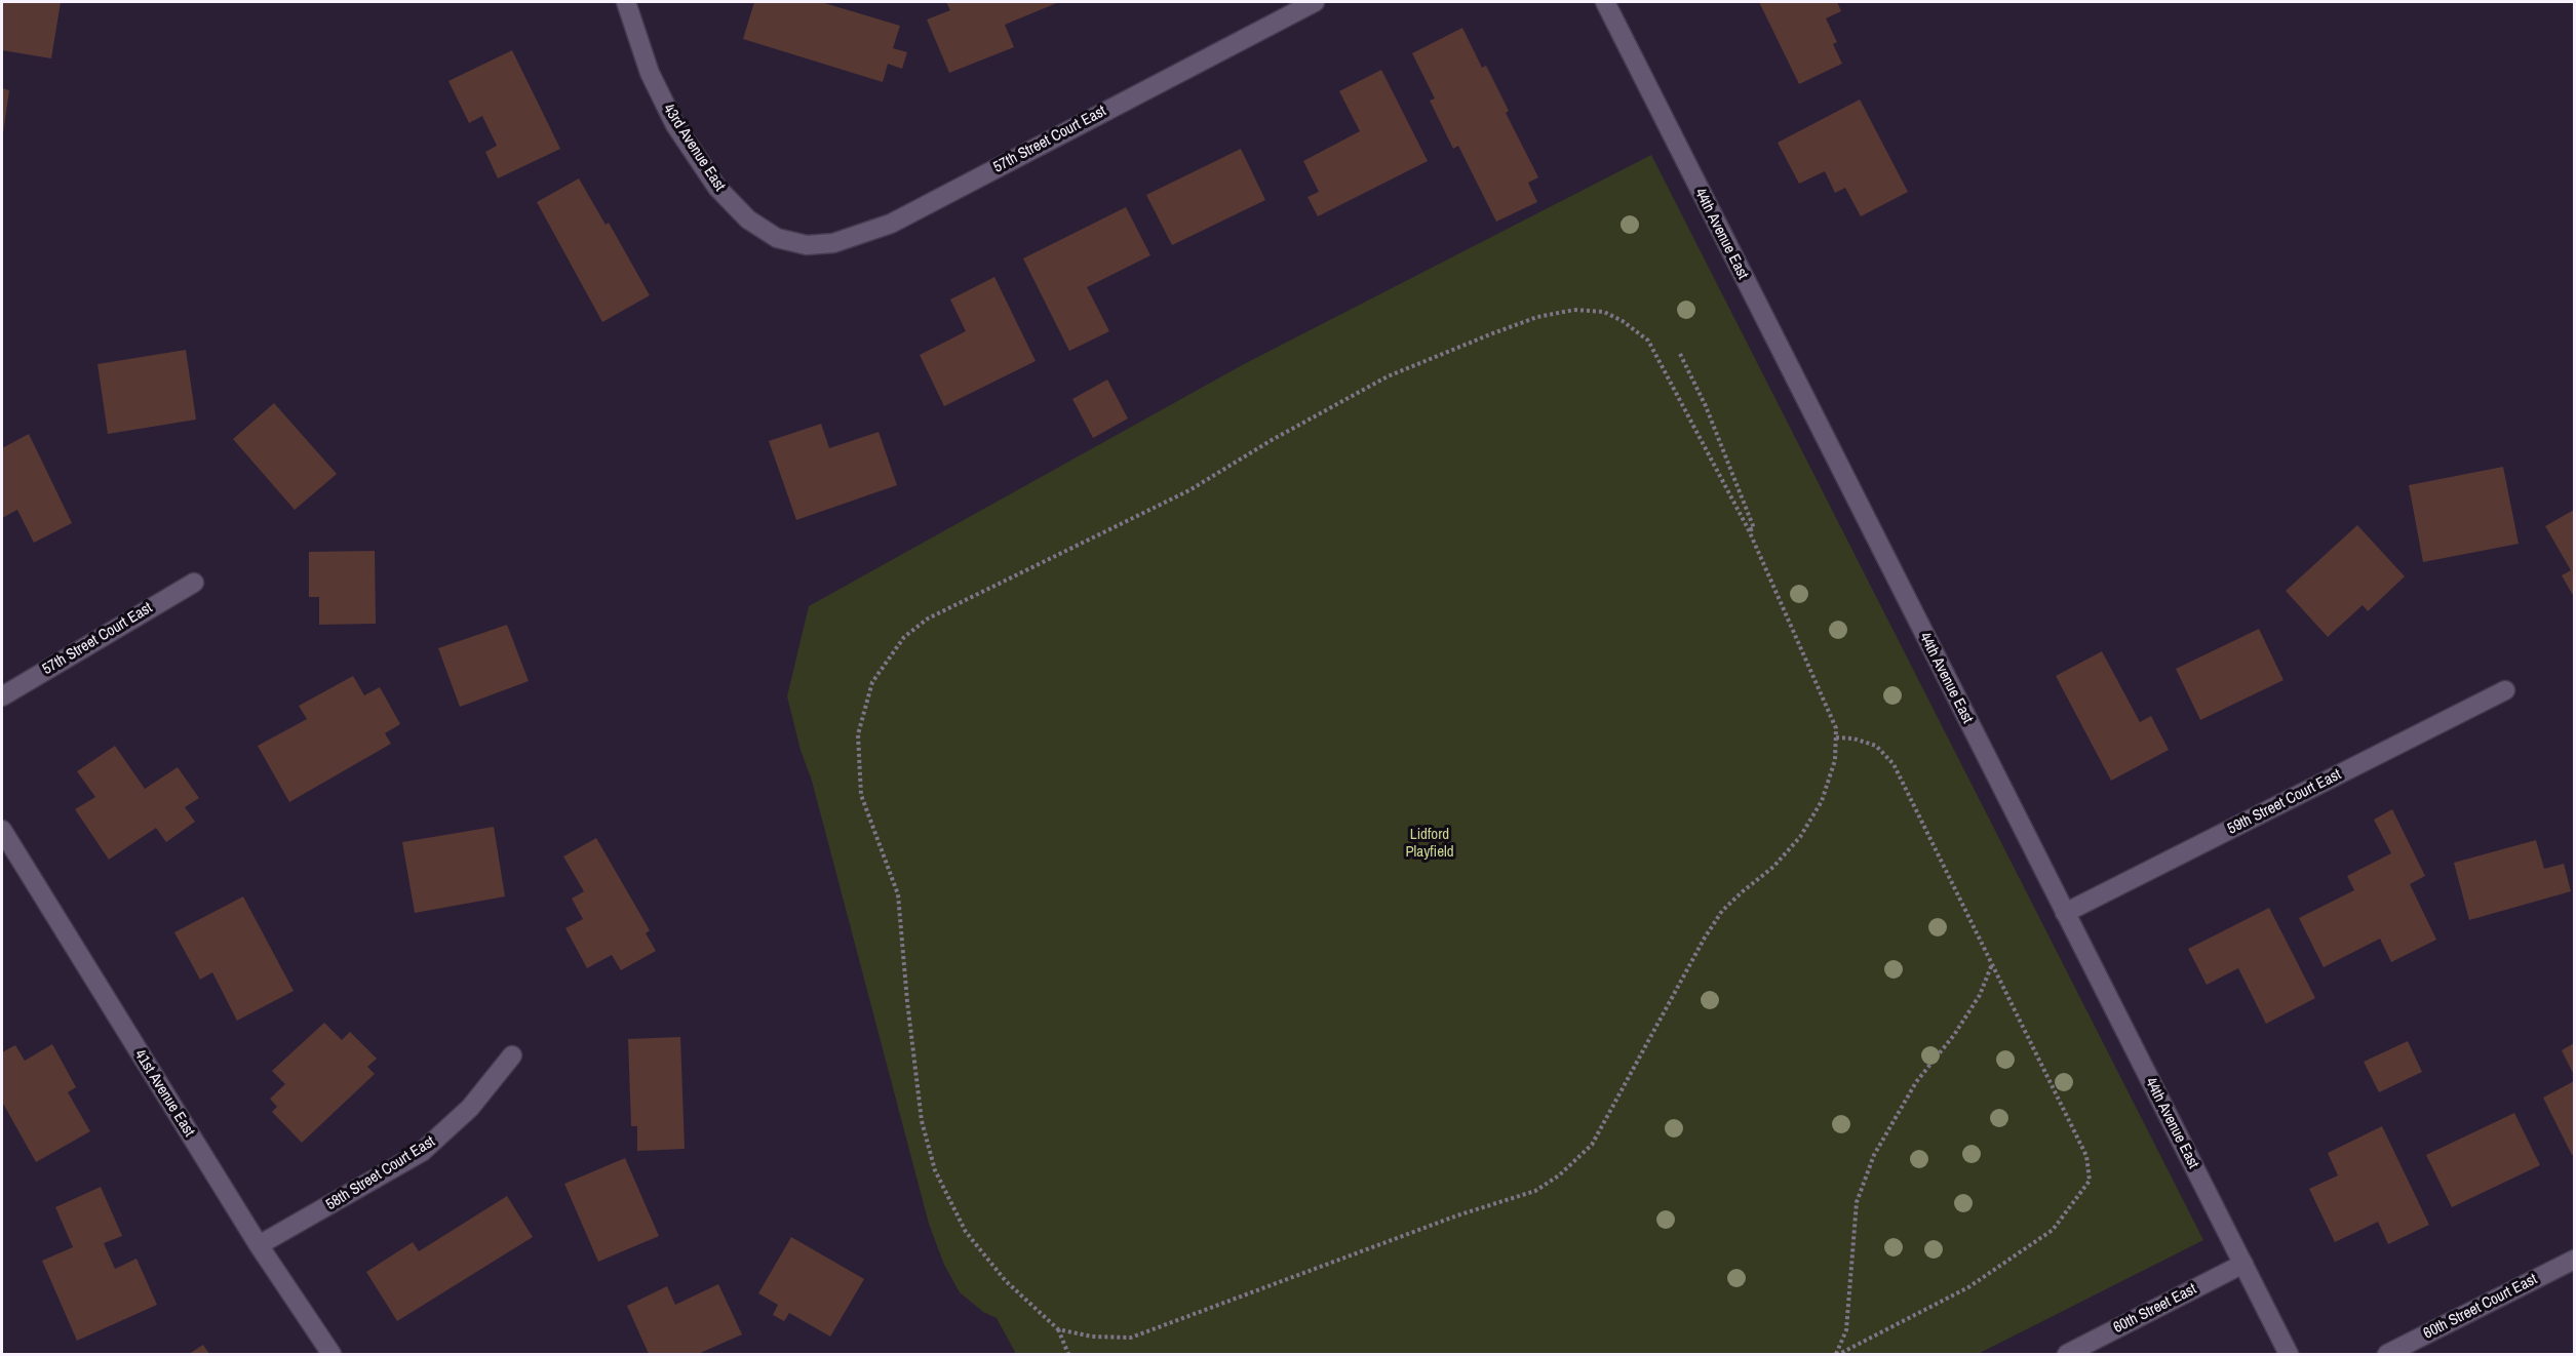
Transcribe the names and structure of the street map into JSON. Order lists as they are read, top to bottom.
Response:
{
  "streets": {
    "street": [
      "57th Street Court East",
      "43rd Avenue East",
      "44th Avenue East",
      "59th Street Court East",
      "41st Avenue East",
      "58th Street Court East",
      "60th Street Court East",
      "60th Street East"
    ]
  },
  "crossings": [
    ["57th Street Court East", "43rd Avenue East"],
    ["44th Avenue East", "59th Street Court East"],
    ["44th Avenue East", "60th Street East"],
    ["41st Avenue East", "58th Street Court East"]
  ],
  "parks": ["Lidford Playfield"]
}
